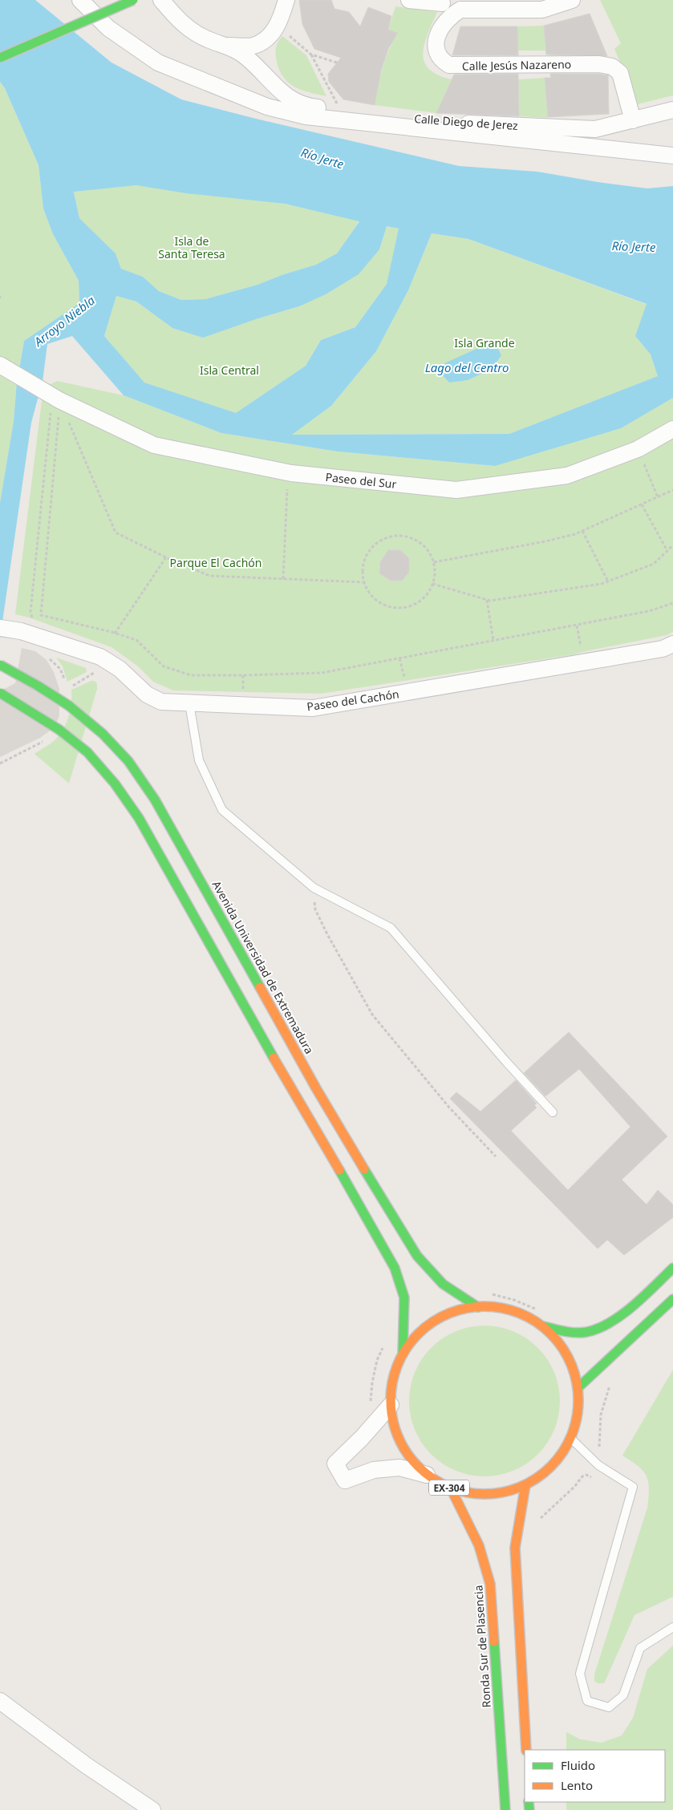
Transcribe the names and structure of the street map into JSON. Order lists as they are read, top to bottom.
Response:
{
  "streets": {
    "main road": ["Avenida Universidad de Extremadura", "EX-304", "Ronda Sur de Plasencia"],
    "street": [
      "Calle Jesús Nazareno",
      "Calle Diego de Jerez",
      "Paseo del Sur",
      "Paseo del Cachón"
    ]
  },
  "crossings": [
    ["Calle Jesús Nazareno", "Calle Diego de Jerez"],
    ["Avenida Universidad de Extremadura", "EX-304"],
    ["EX-304", "Ronda Sur de Plasencia"]
  ],
  "water": ["Río Jerte", "Arroyo Niebla", "Lago del Centro"],
  "parks": [
    "Isla de Santa Teresa",
    "Isla Grande",
    "Isla Central",
    "Parque El Cachón"
  ],
  "legend": ["Fluido", "Lento"]
}
